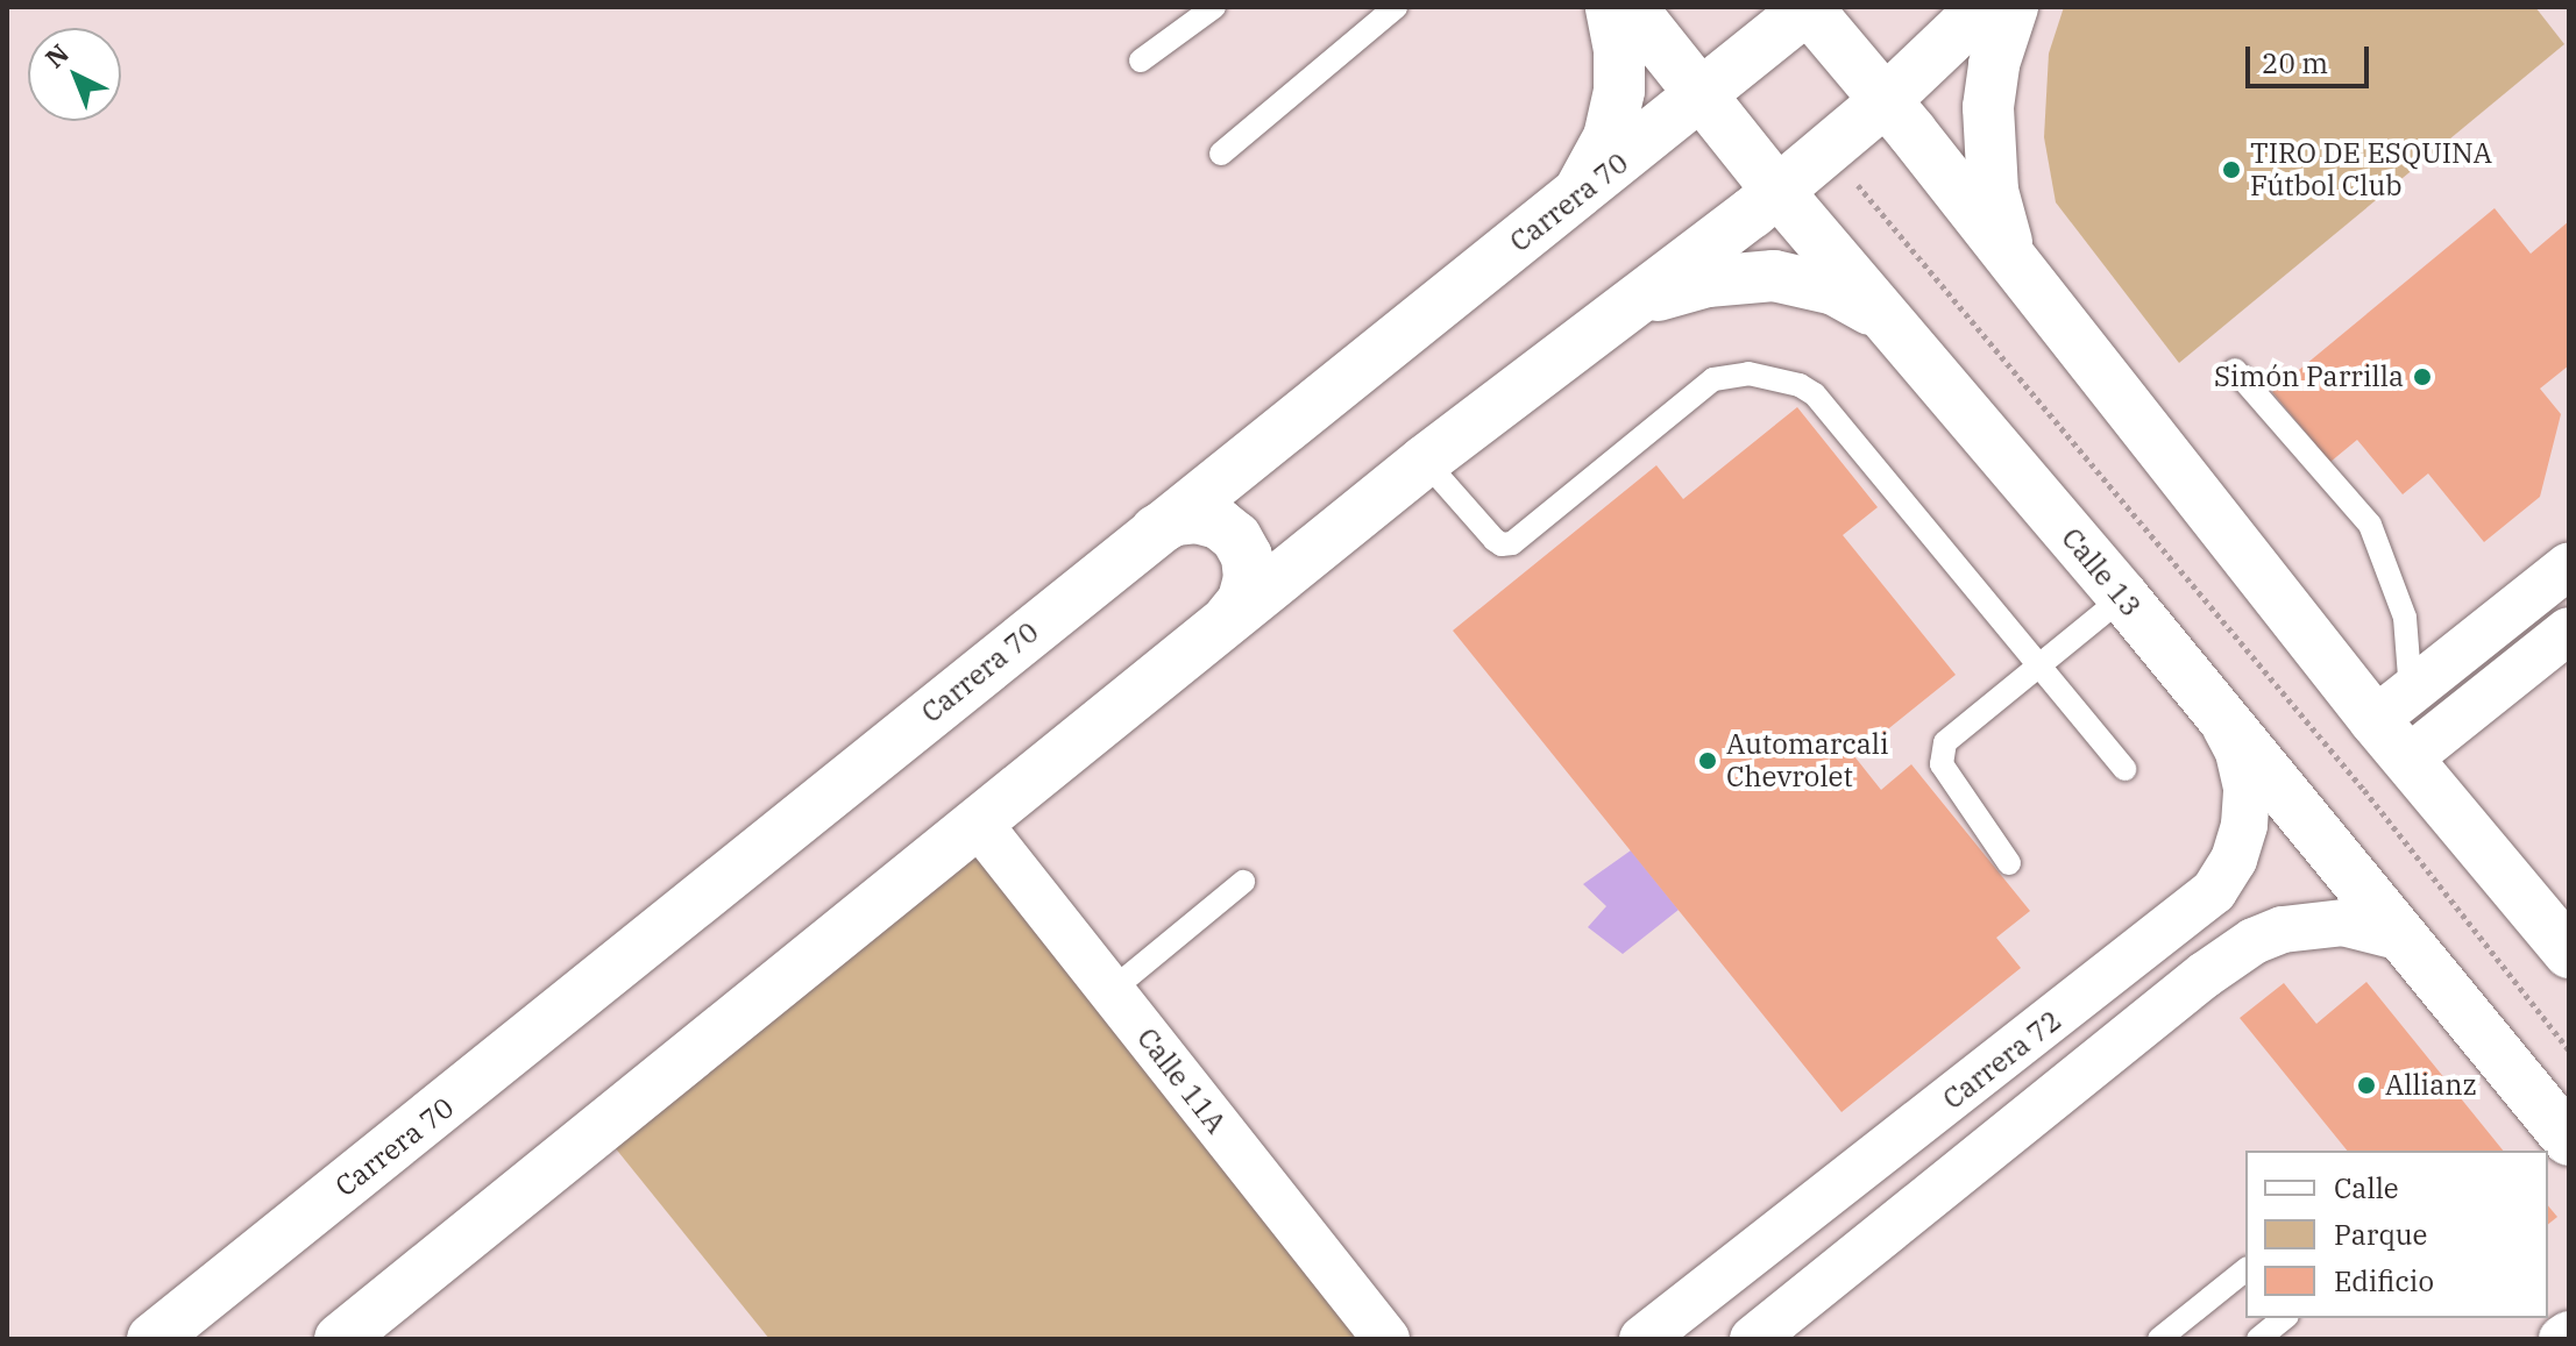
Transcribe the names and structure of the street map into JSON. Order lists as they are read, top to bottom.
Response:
{
  "streets": {
    "street": [
      "Carrera 70",
      "Calle 13",
      "Carrera 72",
      "Calle 11A"
    ]
  },
  "crossings": [
    ["Carrera 70", "Calle 13"],
    ["Calle 13", "Carrera 72"]
  ],
  "places": [
    "TIRO DE ESQUINA Fútbol Club",
    "Simón Parrilla",
    "Automarcali Chevrolet",
    "Allianz"
  ],
  "legend": ["Calle", "Parque", "Edificio"],
  "scale_bar": "20 m",
  "north": "top left"
}
